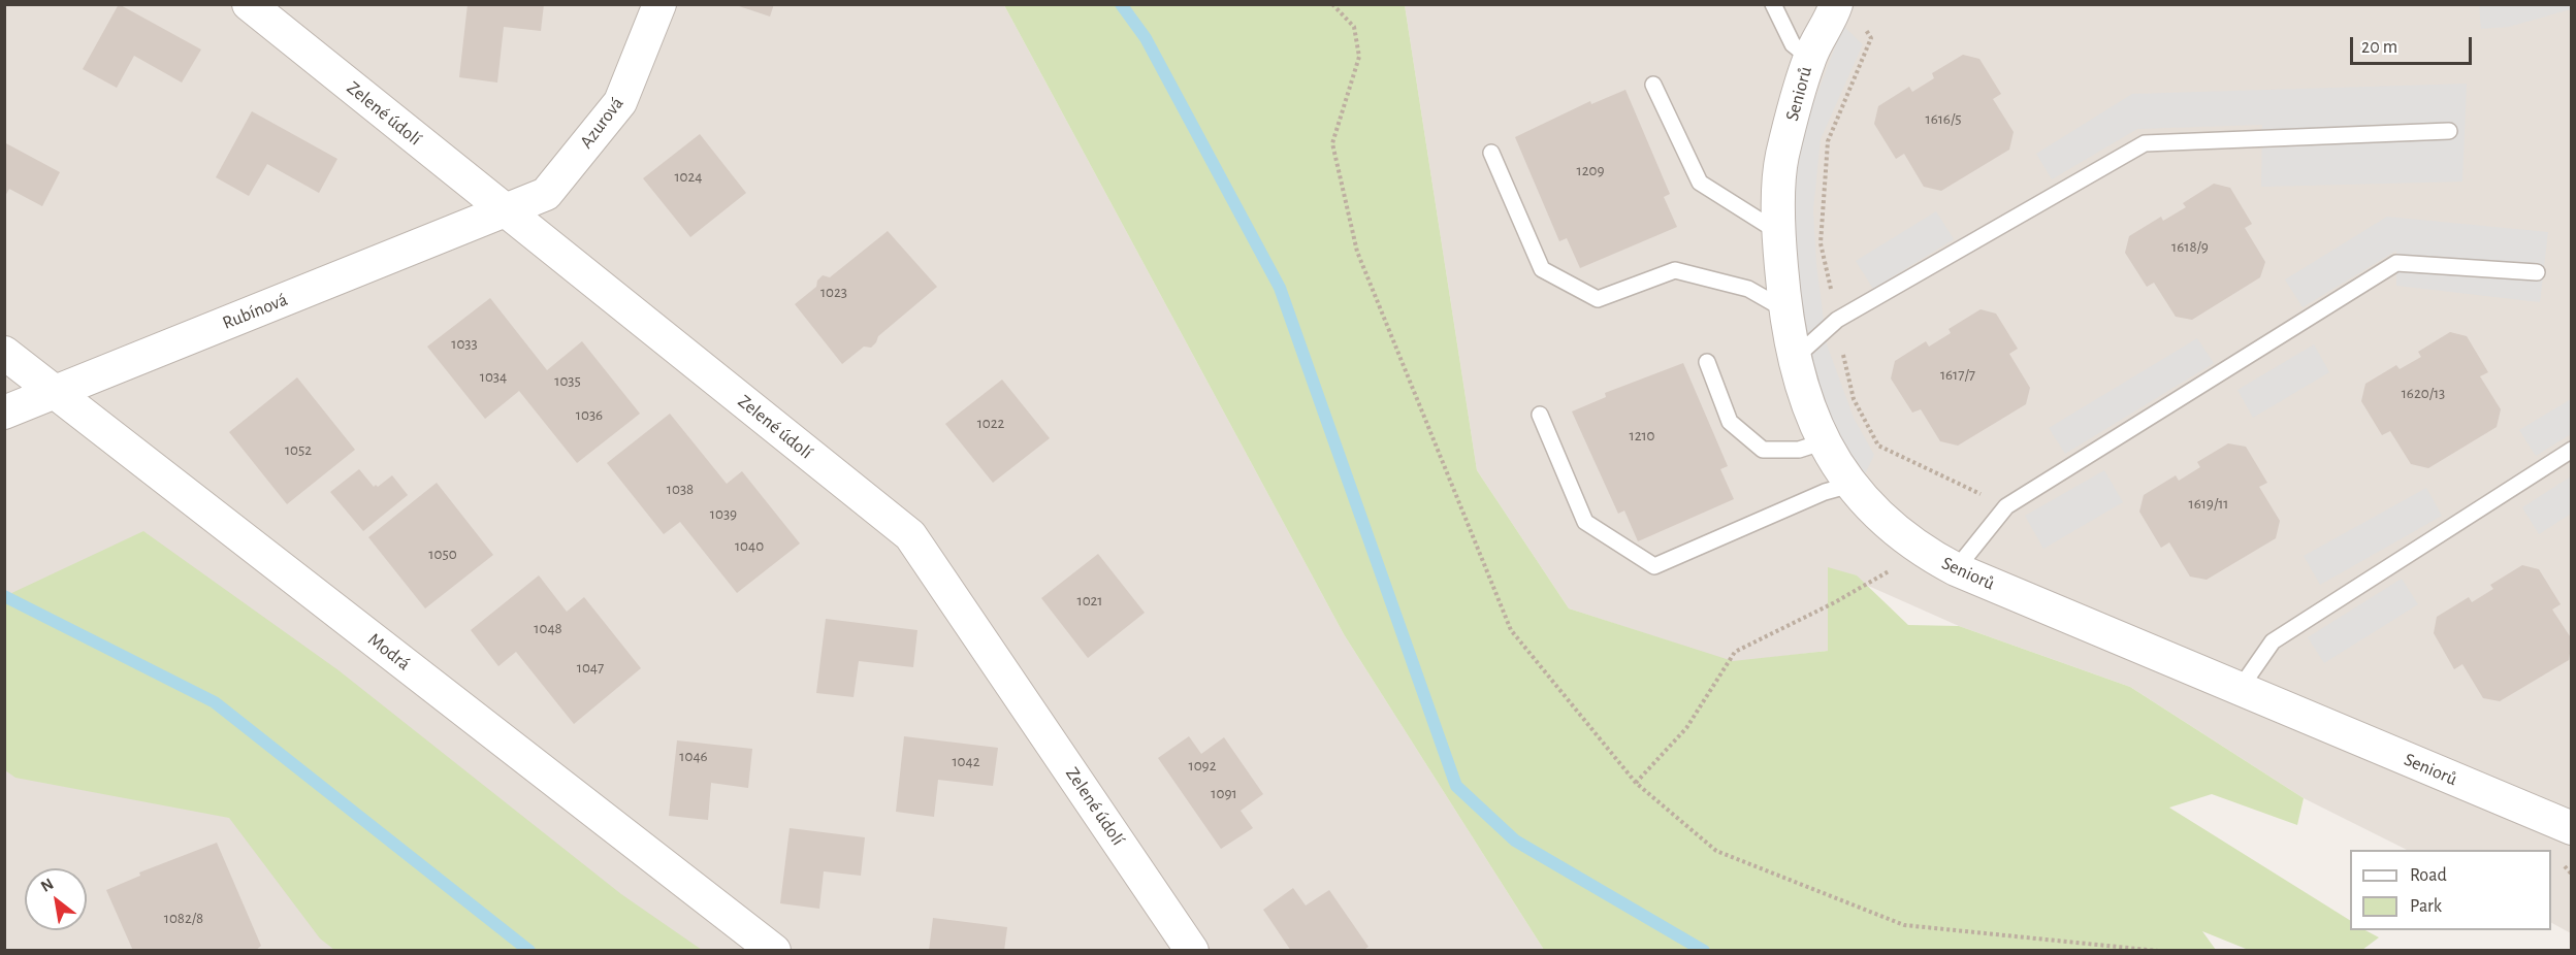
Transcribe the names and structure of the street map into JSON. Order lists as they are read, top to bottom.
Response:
{
  "streets": {
    "street": [
      "Seniorů",
      "Zelené údolí",
      "Azurová",
      "Rubínová",
      "Modrá"
    ]
  },
  "crossings": [
    ["Zelené údolí", "Azurová"],
    ["Zelené údolí", "Rubínová"],
    ["Azurová", "Rubínová"],
    ["Rubínová", "Modrá"]
  ],
  "house_numbers": [
    "1616/5",
    "1209",
    "1024",
    "1618/9",
    "1023",
    "1033",
    "1617/7",
    "1034",
    "1035",
    "1620/13",
    "1036",
    "1022",
    "1210",
    "1052",
    "1038",
    "1619/11",
    "1039",
    "1040",
    "1050",
    "1021",
    "1048",
    "1047",
    "1046",
    "1042",
    "1092",
    "1091",
    "1082/8"
  ],
  "legend": ["Road", "Park"],
  "scale_bar": "20 m",
  "north": "top left"
}
